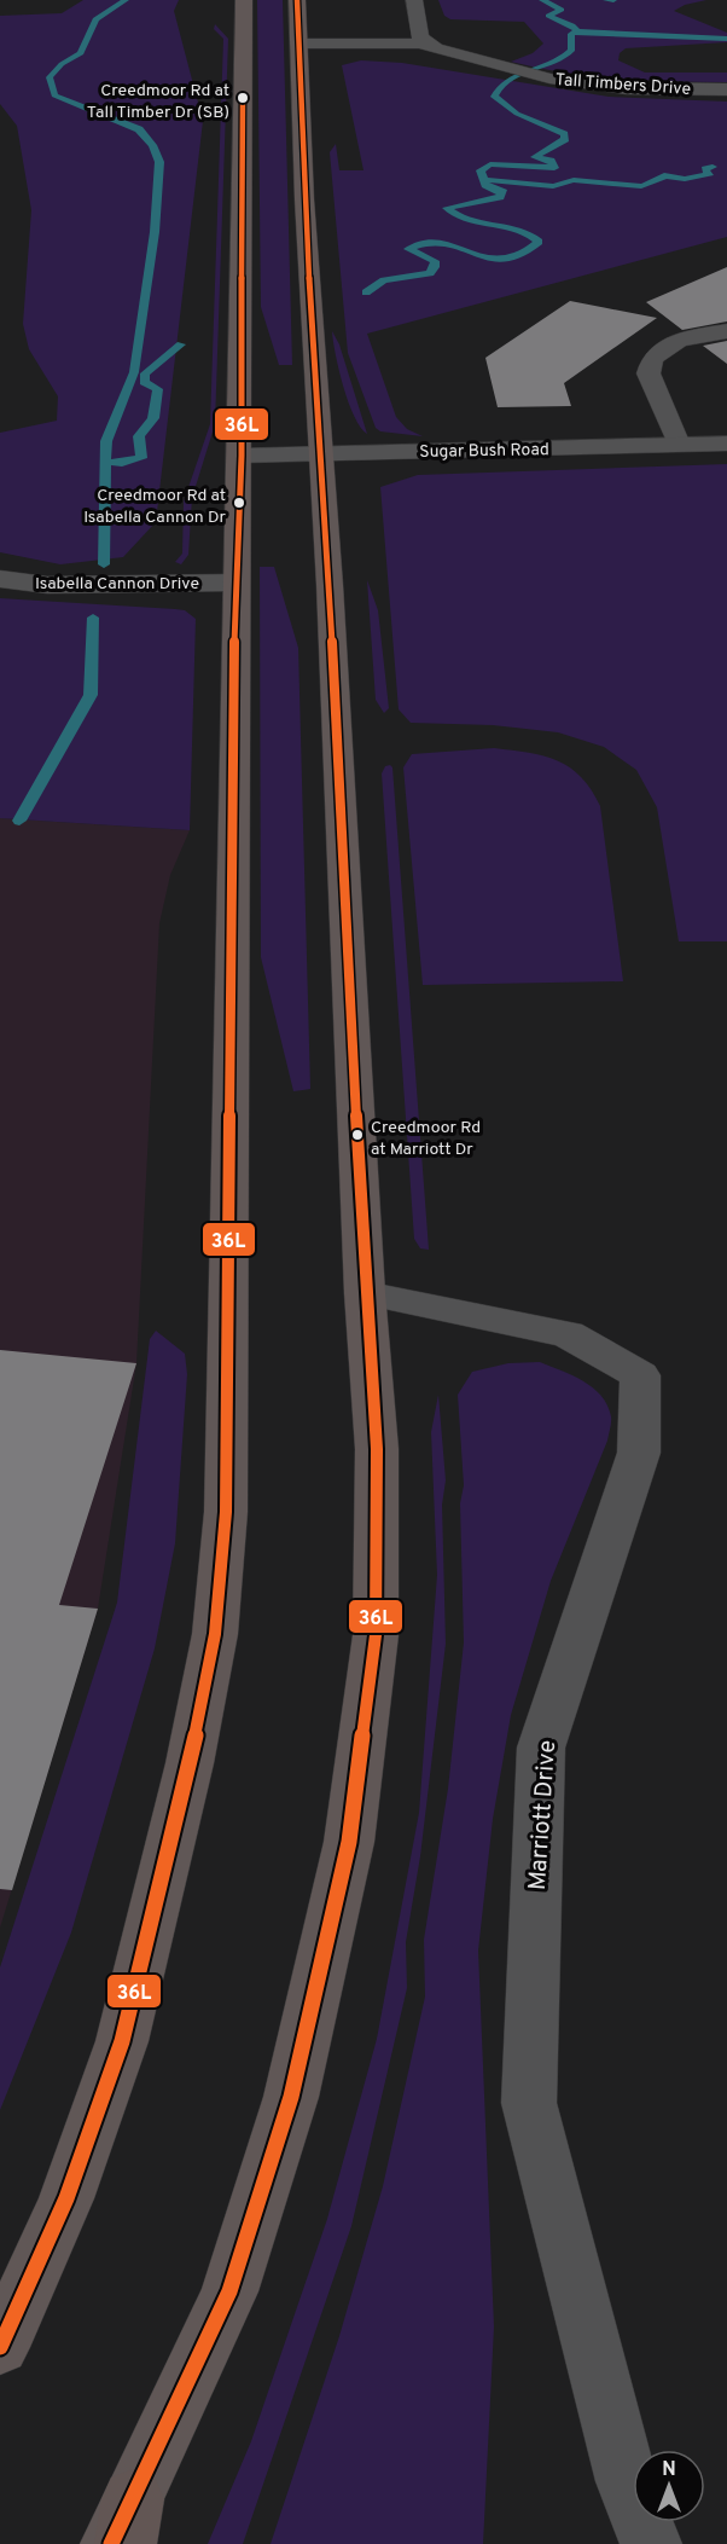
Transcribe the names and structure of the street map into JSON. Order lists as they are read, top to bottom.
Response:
{
  "streets": {
    "street": [
      "Tall Timbers Drive",
      "Sugar Bush Road",
      "Isabella Cannon Drive",
      "Marriott Drive"
    ]
  },
  "places": ["Creedmoor Rd at Tall Timber Dr (SB)", "Creedmoor Rd at Isabella Cannon Dr", "Creedmoor Rd at Marriott Dr"],
  "lines": ["transit line 36L"],
  "north": "top"
}
